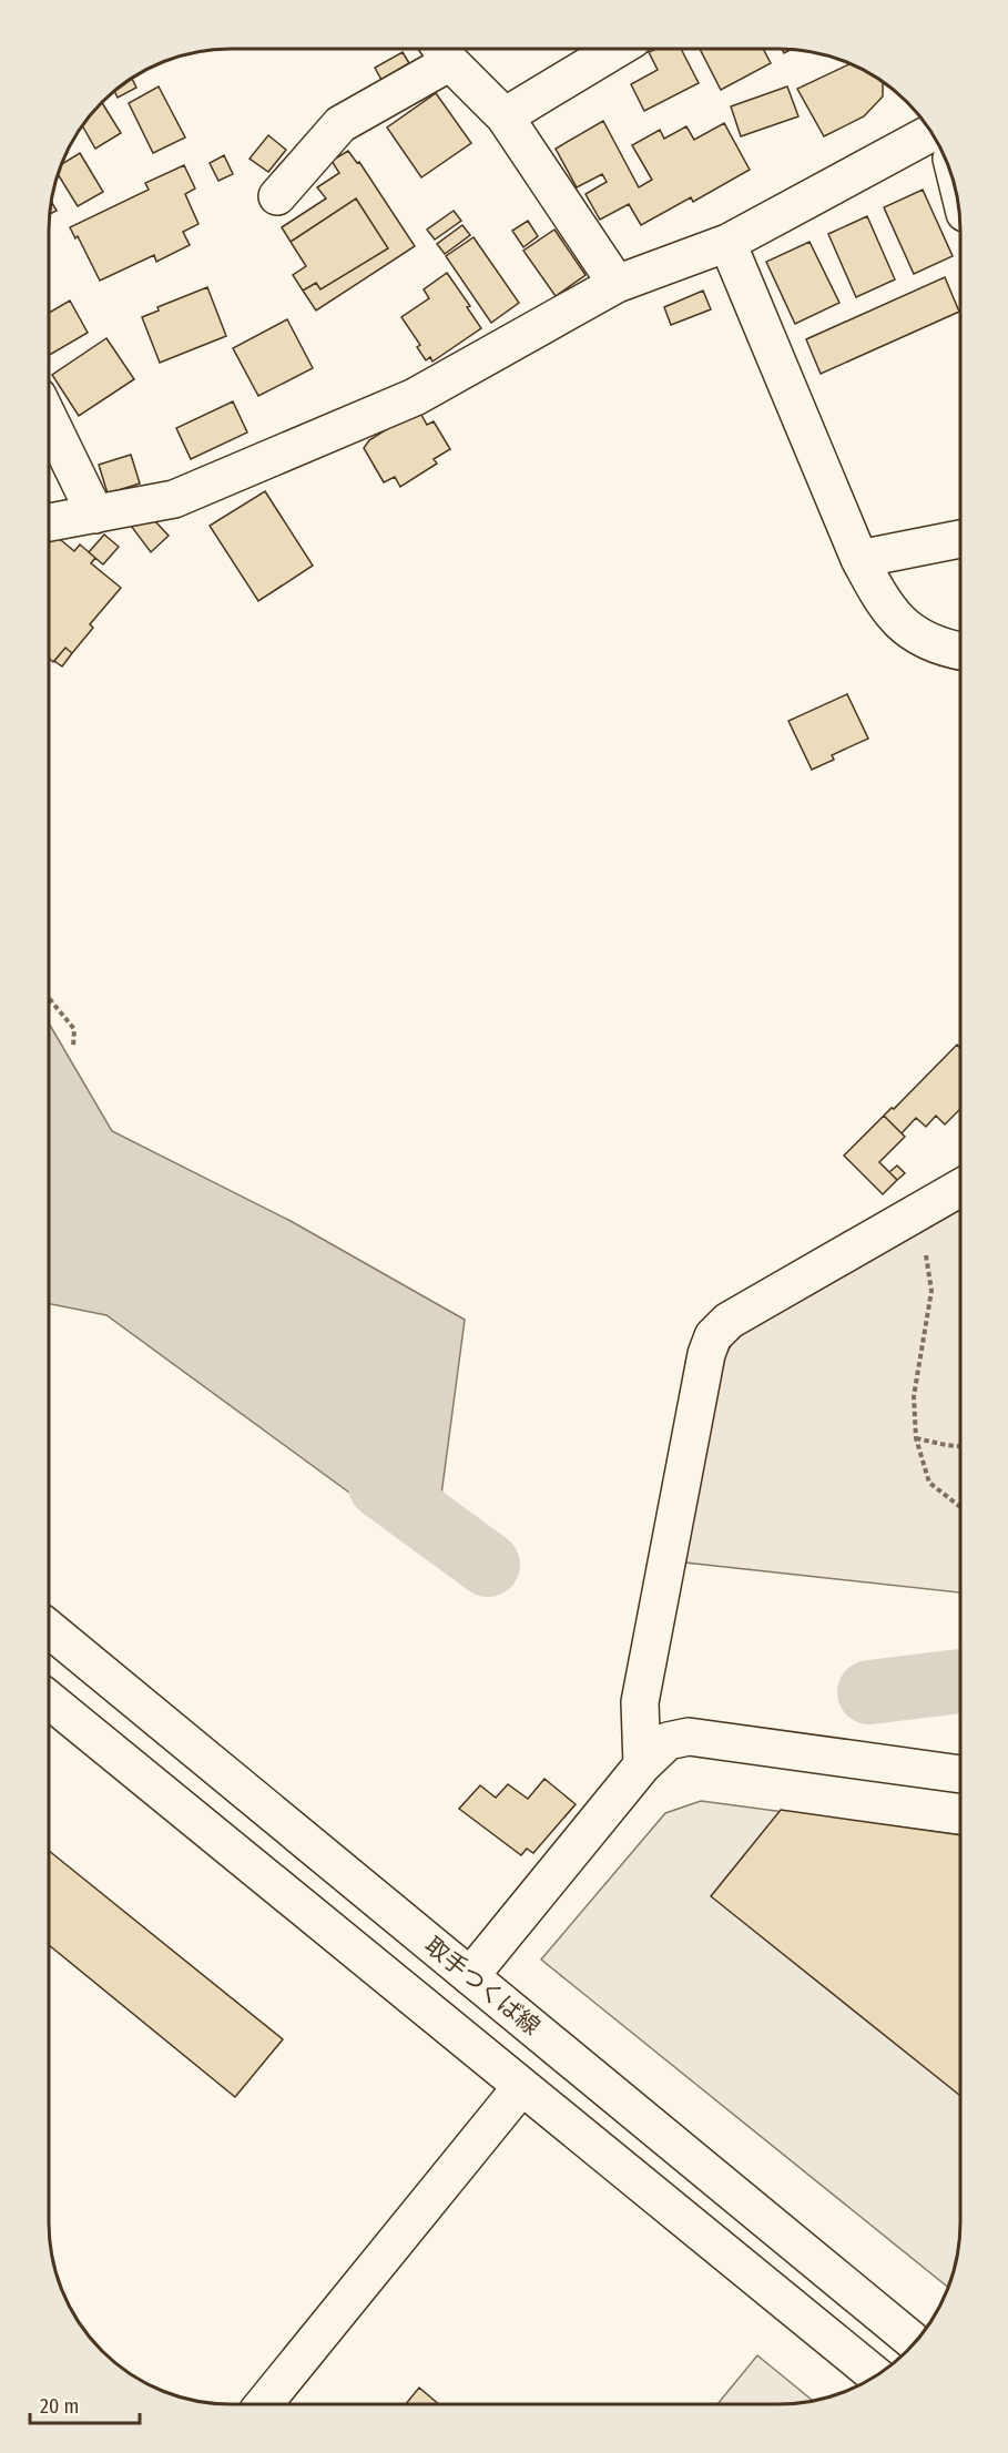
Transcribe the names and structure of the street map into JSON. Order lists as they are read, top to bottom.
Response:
{
  "streets": {
    "street": ["取手つくば線"]
  },
  "scale_bar": "20 m"
}
